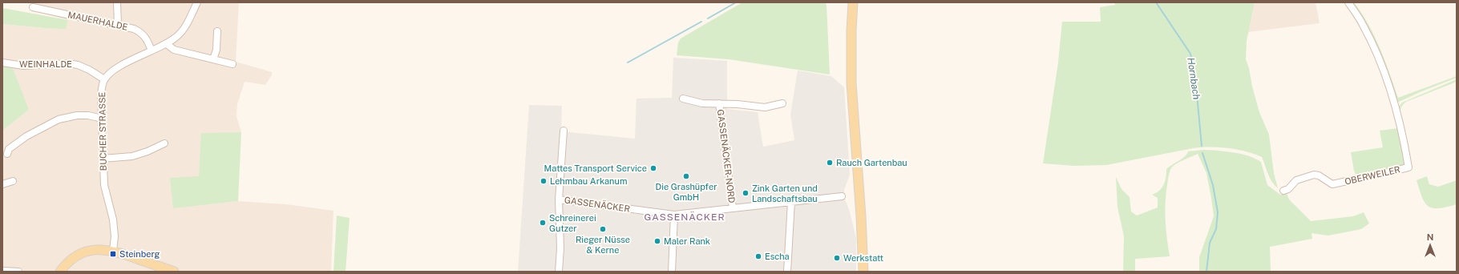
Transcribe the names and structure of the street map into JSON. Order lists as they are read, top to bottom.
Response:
{
  "streets": {
    "street": [
      "MAUERHALDE",
      "WEINHALDE",
      "BUCHER STRASSE",
      "GASSENÄCKER-NORD",
      "OBERWEILER",
      "GASSENÄCKER"
    ]
  },
  "crossings": [
    ["MAUERHALDE", "BUCHER STRASSE"],
    ["WEINHALDE", "BUCHER STRASSE"],
    ["GASSENÄCKER-NORD", "GASSENÄCKER"]
  ],
  "districts": ["GASSENÄCKER"],
  "water": ["Hornbach"],
  "places": {
    "other": [
      "Rauch Gartenbau",
      "Mattes Transport Service",
      "Die Grashüpfer GmbH",
      "Lehmbau Arkanum",
      "Zink Garten und Landschaftsbau",
      "Schreinerei Gutzer",
      "Rieger Nüsse & Kerne",
      "Maler Rank",
      "Escha",
      "Werkstatt"
    ],
    "transit": ["Steinberg"]
  },
  "north": "top"
}
